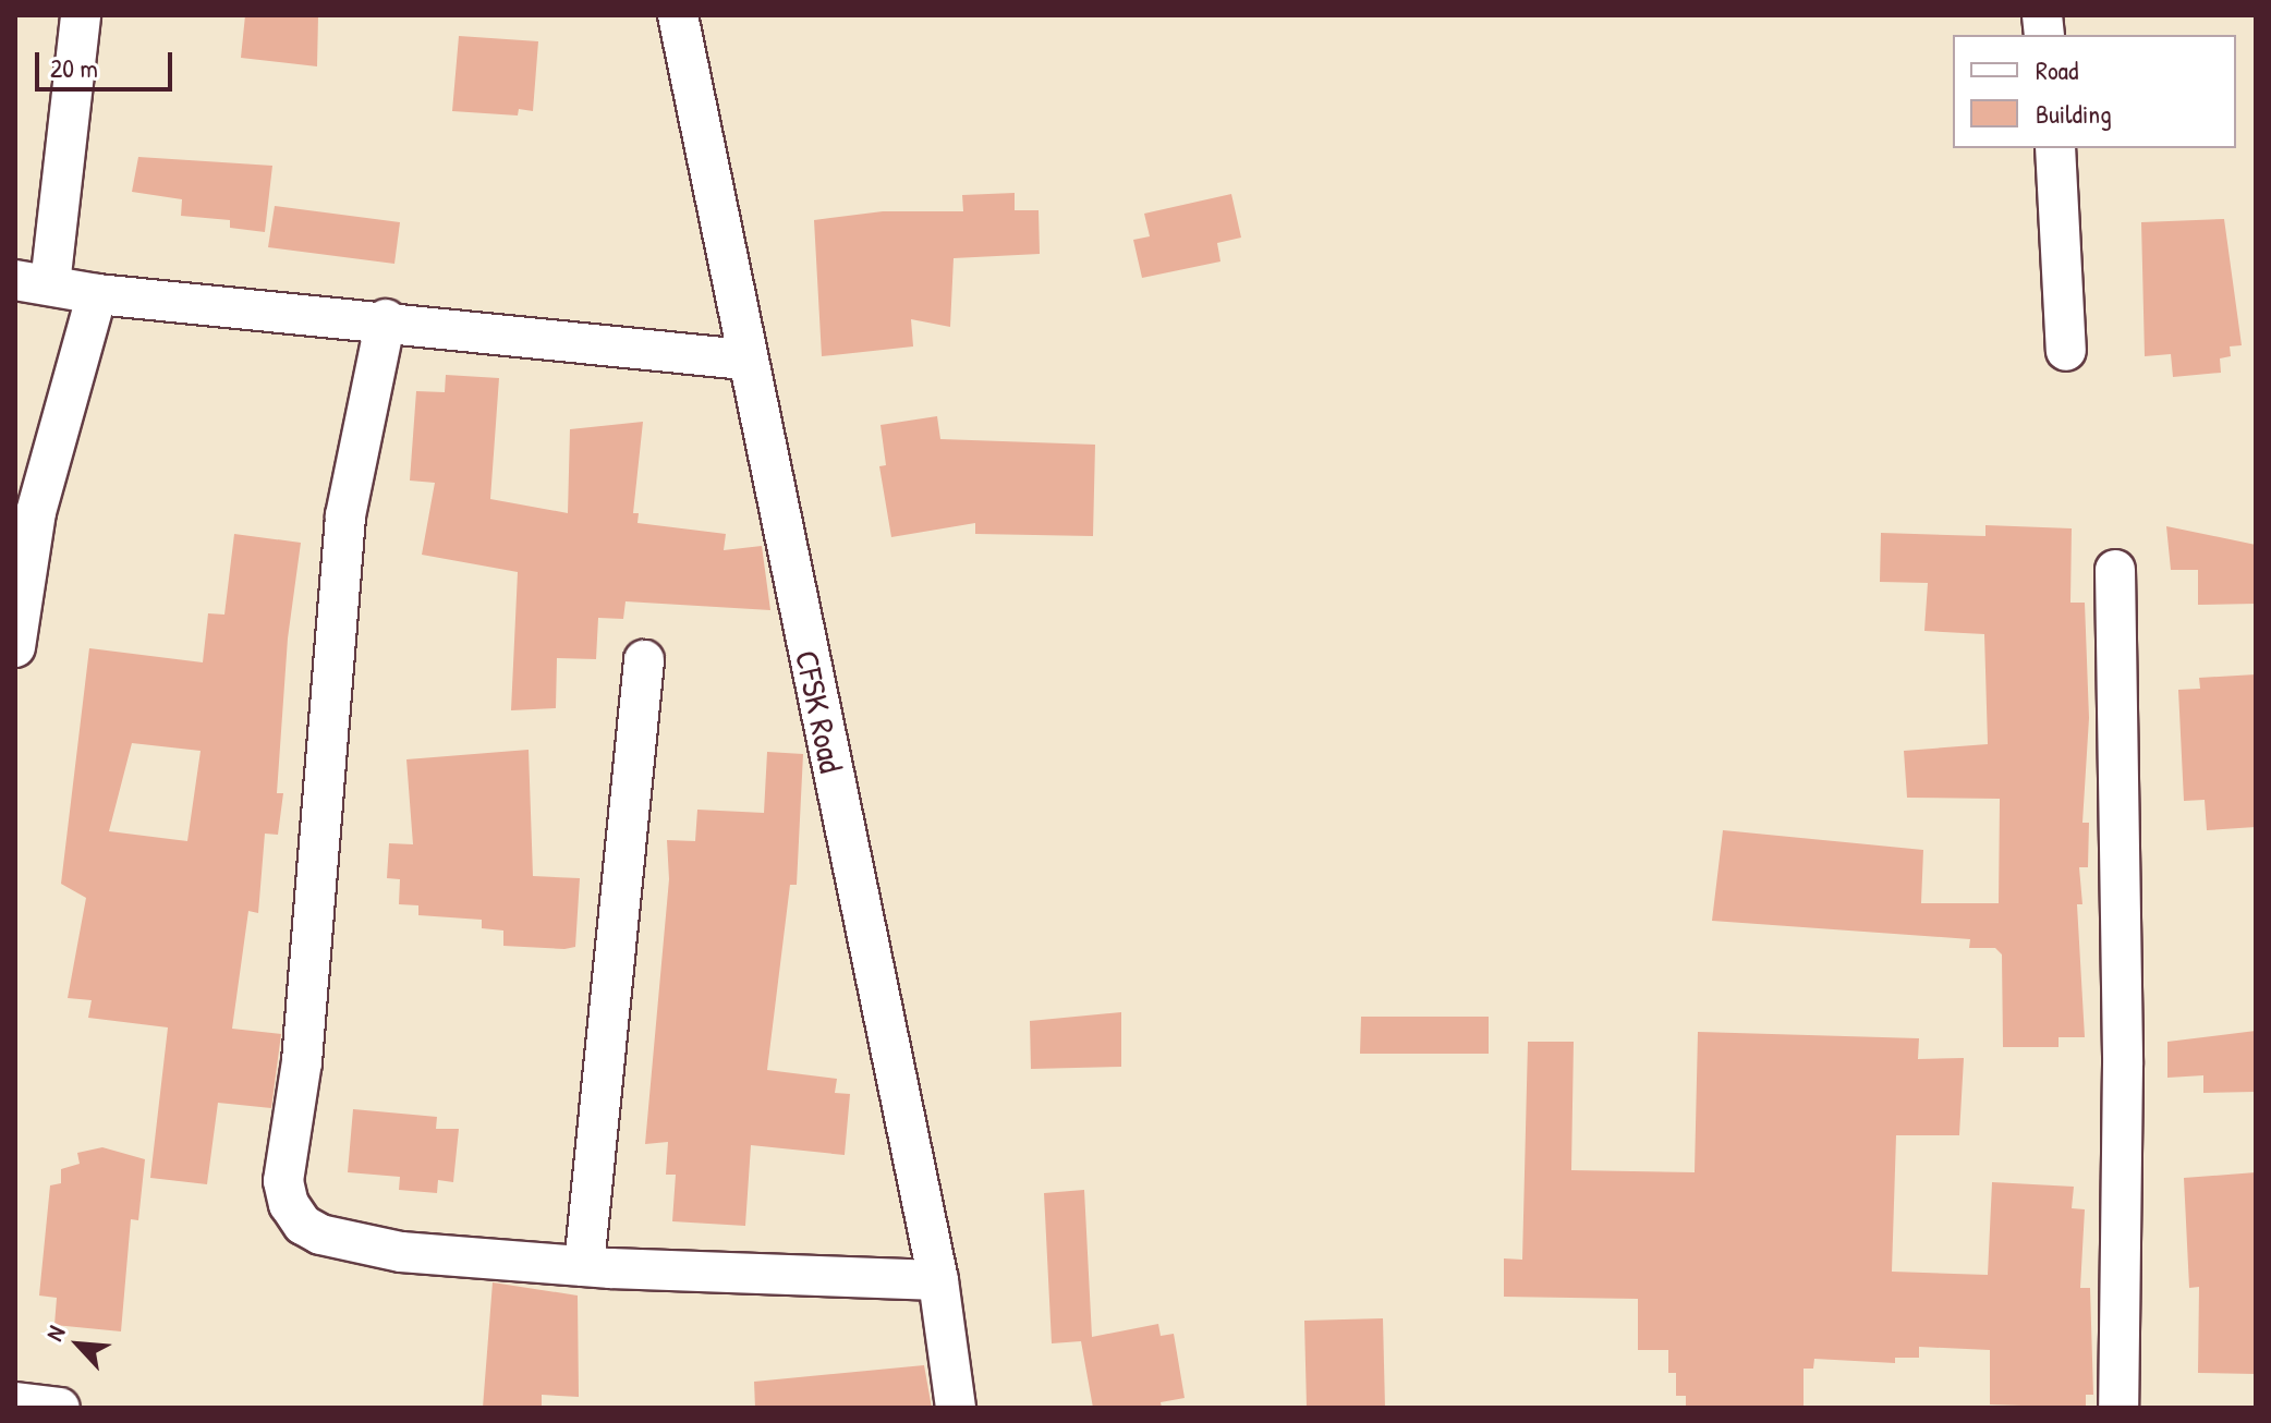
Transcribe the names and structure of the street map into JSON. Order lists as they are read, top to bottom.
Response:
{
  "streets": {
    "street": ["CFSK Road"]
  },
  "legend": ["Road", "Building"],
  "scale_bar": "20 m",
  "north": "top left"
}
